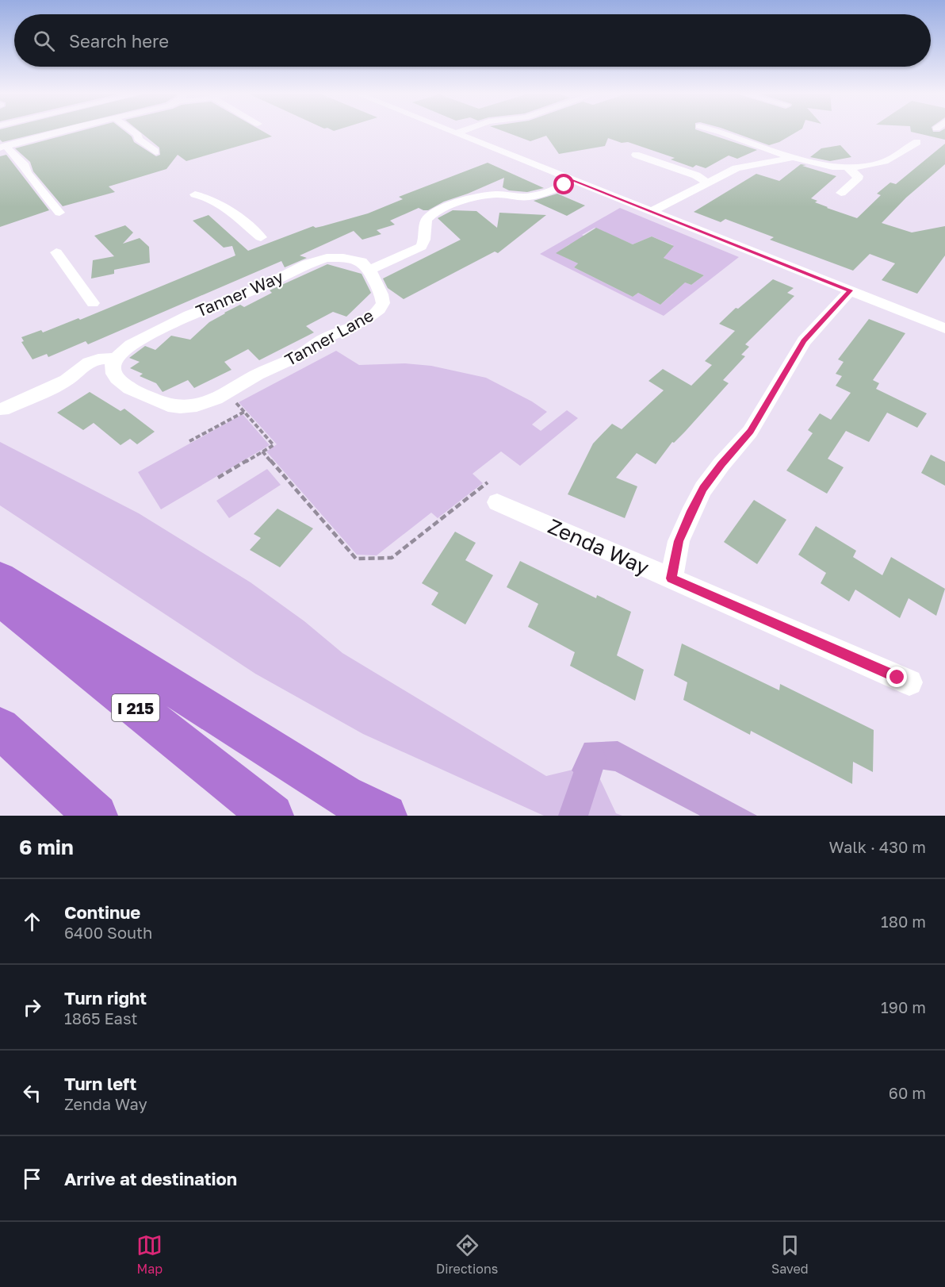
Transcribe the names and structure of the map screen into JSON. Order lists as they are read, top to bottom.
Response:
{
  "streets": {
    "highway": ["I 215"],
    "street": ["Tanner Way", "Tanner Lane", "Zenda Way"]
  },
  "crossings": [
    ["Tanner Way", "Tanner Lane"]
  ],
  "page": {
    "search": "Search here",
    "heading": ["6 min", "Walk · 430 m"],
    "list": [
      ["Continue", "6400 South", "180 m"],
      ["Turn right", "1865 East", "190 m"],
      ["Turn left", "Zenda Way", "60 m"],
      "Arrive at destination"
    ],
    "nav": ["Map", "Directions", "Saved"]
  }
}
